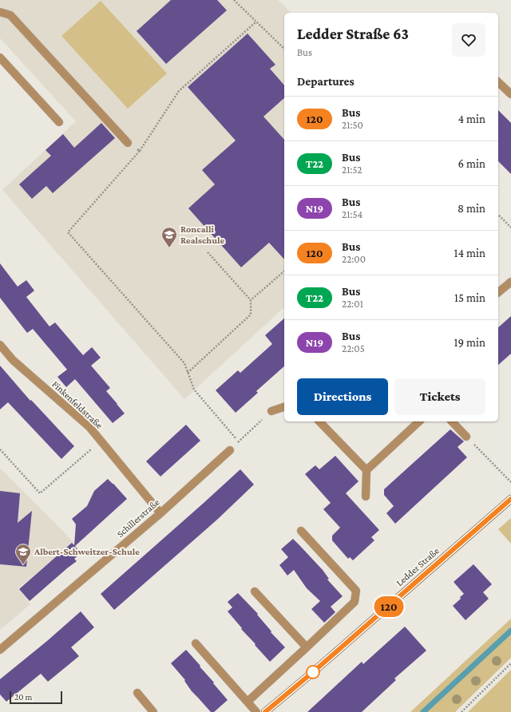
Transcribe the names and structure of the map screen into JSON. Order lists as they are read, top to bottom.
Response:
{
  "streets": {
    "main road": ["Ledder Straße"],
    "street": ["Finkenfeldstraße", "Schillerstraße"]
  },
  "crossings": [
    ["Finkenfeldstraße", "Schillerstraße"]
  ],
  "places": {
    "school or university": ["Roncalli Realschule", "Albert-Schweitzer-Schule"]
  },
  "lines": ["bus line 120"],
  "scale_bar": "20 m",
  "page": {
    "on_map": "120",
    "heading": [
      ["Ledder Straße 63", "Bus"],
      "Departures"
    ],
    "list": [
      {
        "mark": "120",
        "name": "Bus",
        "note": "21:50",
        "value": "4 min"
      },
      {
        "mark": "T22",
        "name": "Bus",
        "note": "21:52",
        "value": "6 min"
      },
      {
        "mark": "N19",
        "name": "Bus",
        "note": "21:54",
        "value": "8 min"
      },
      {
        "mark": "120",
        "name": "Bus",
        "note": "22:00",
        "value": "14 min"
      },
      {
        "mark": "T22",
        "name": "Bus",
        "note": "22:01",
        "value": "15 min"
      },
      {
        "mark": "N19",
        "name": "Bus",
        "note": "22:05",
        "value": "19 min"
      }
    ],
    "buttons": ["Directions", "Tickets"],
    "scale": "20 m"
  }
}
